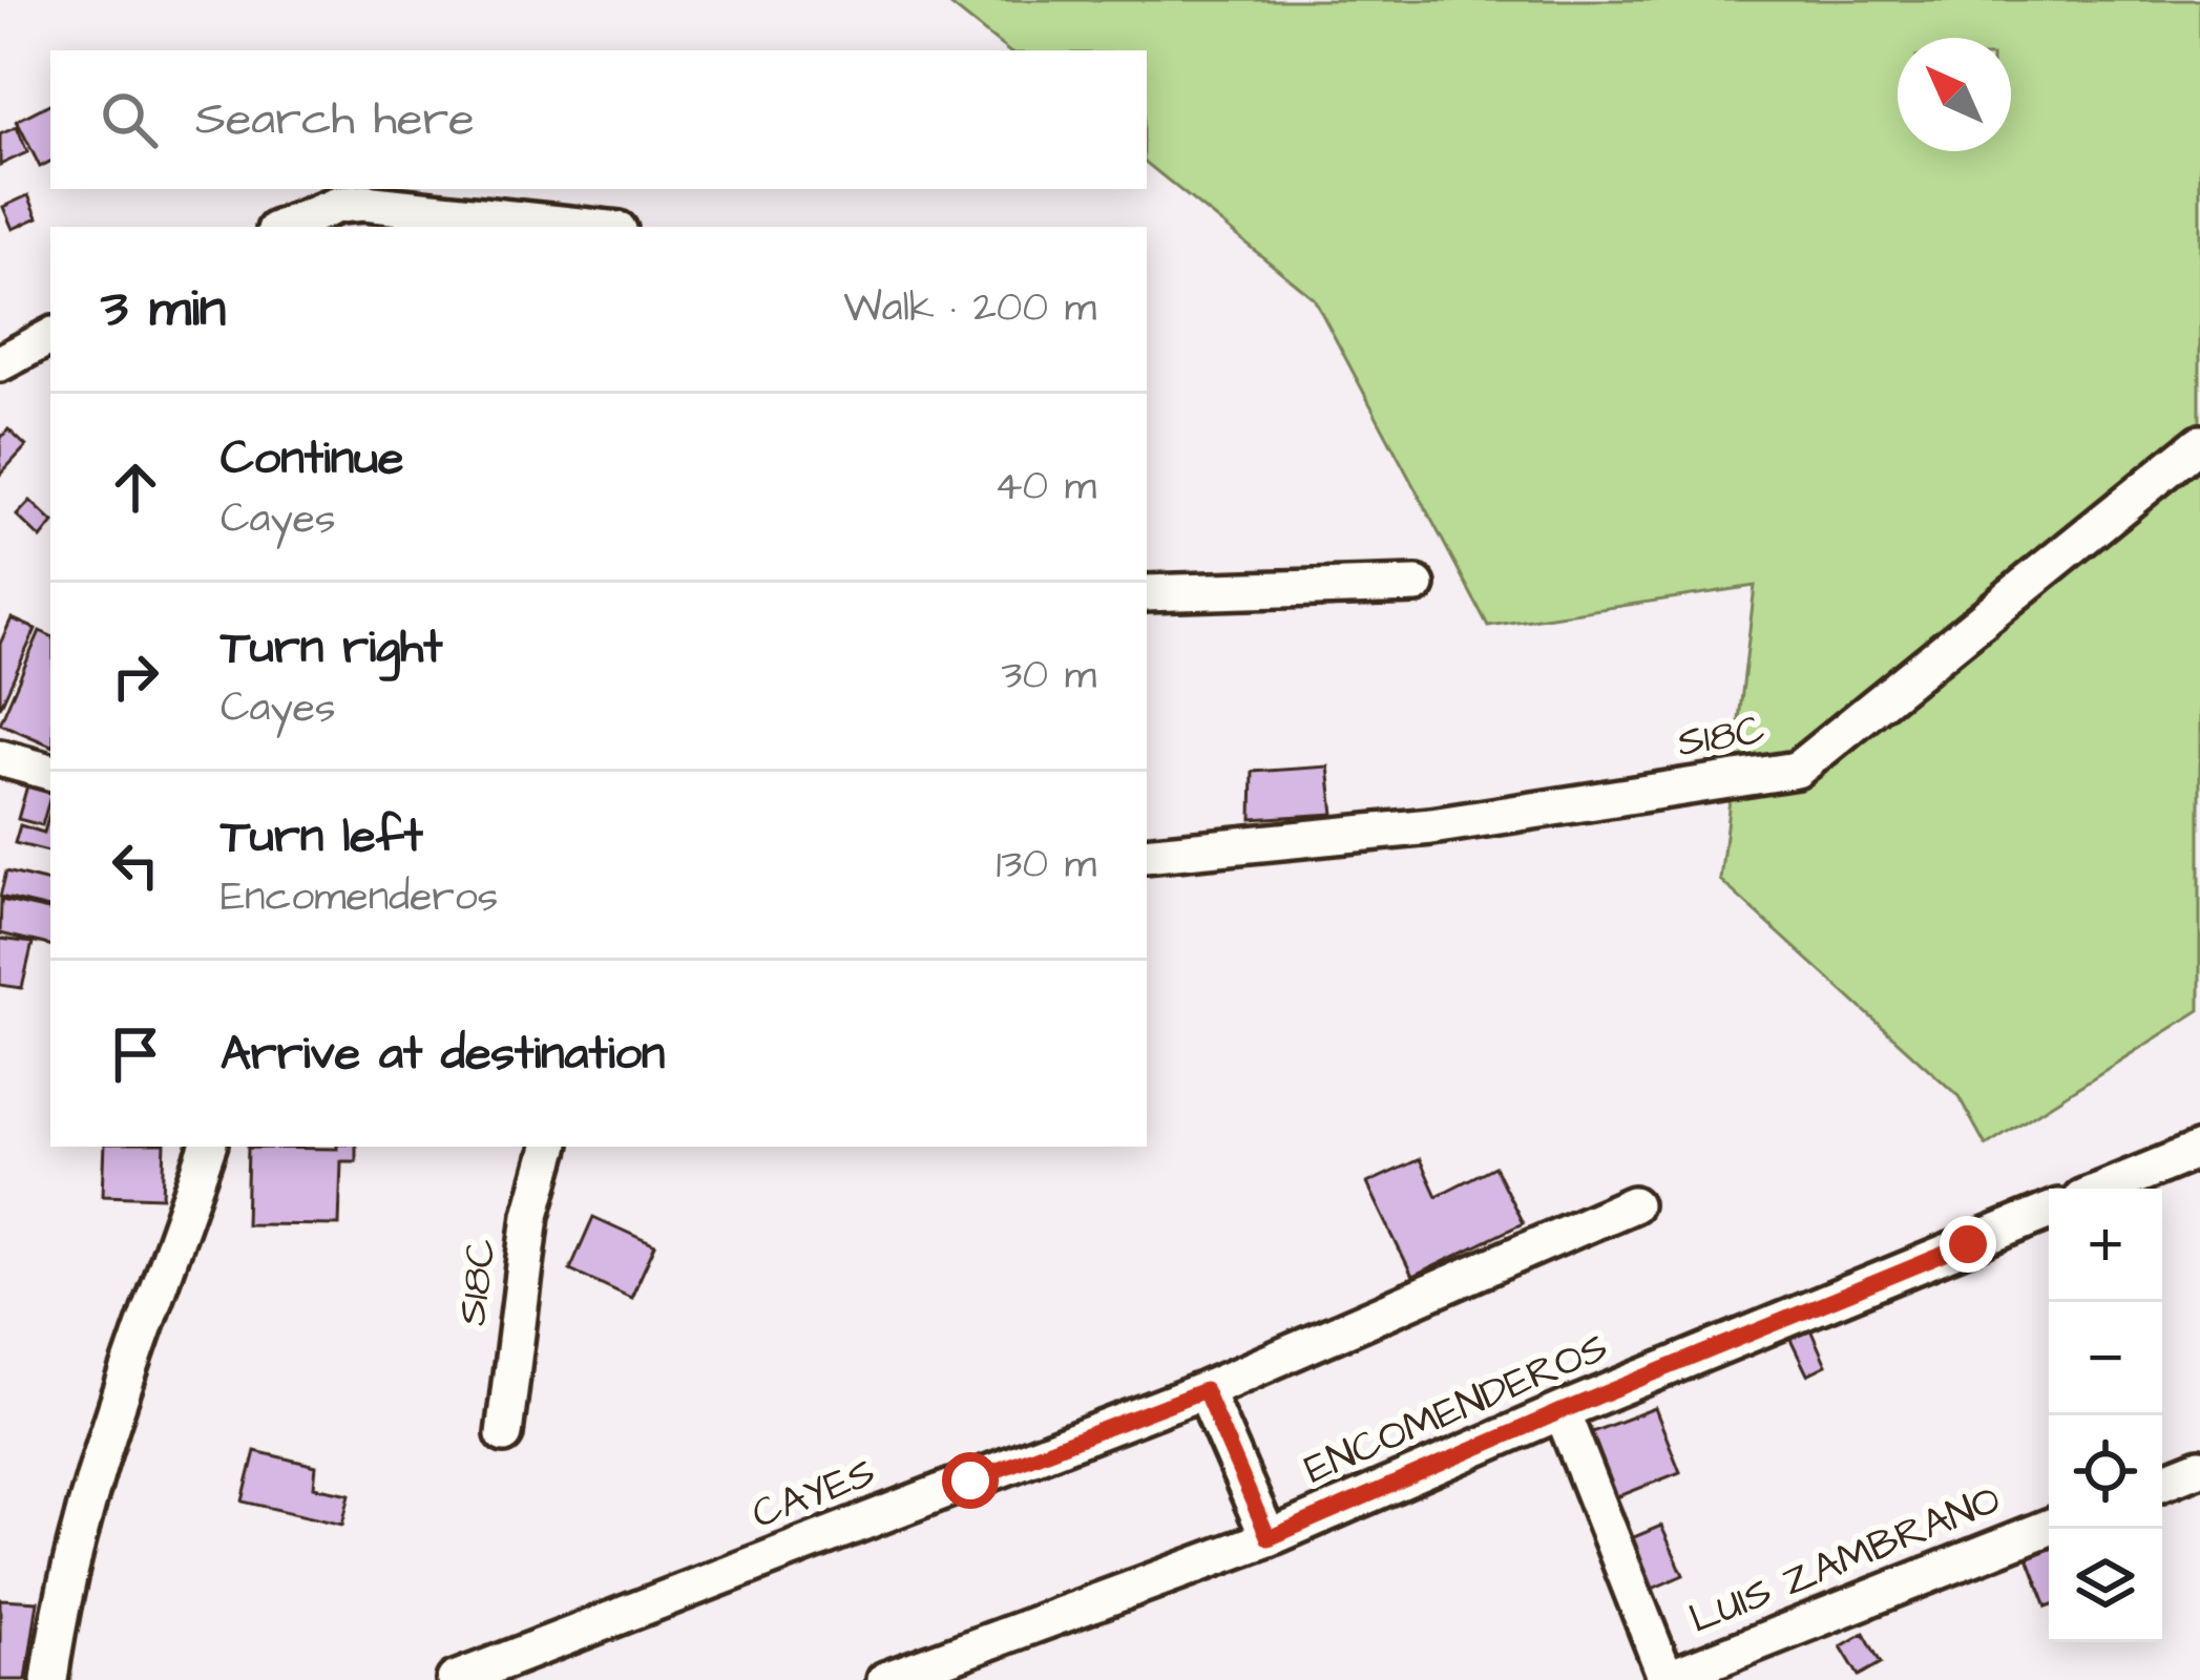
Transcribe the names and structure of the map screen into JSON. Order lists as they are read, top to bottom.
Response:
{
  "streets": {
    "street": [
      "S18C",
      "ENCOMENDEROS",
      "CAYES",
      "LUIS ZAMBRANO"
    ]
  },
  "north": "top left",
  "page": {
    "search": "Search here",
    "heading": ["3 min", "Walk · 200 m"],
    "list": [
      ["Continue", "Cayes", "40 m"],
      ["Turn right", "Cayes", "30 m"],
      ["Turn left", "Encomenderos", "130 m"],
      "Arrive at destination"
    ],
    "map_buttons": ["+", "−"]
  }
}
